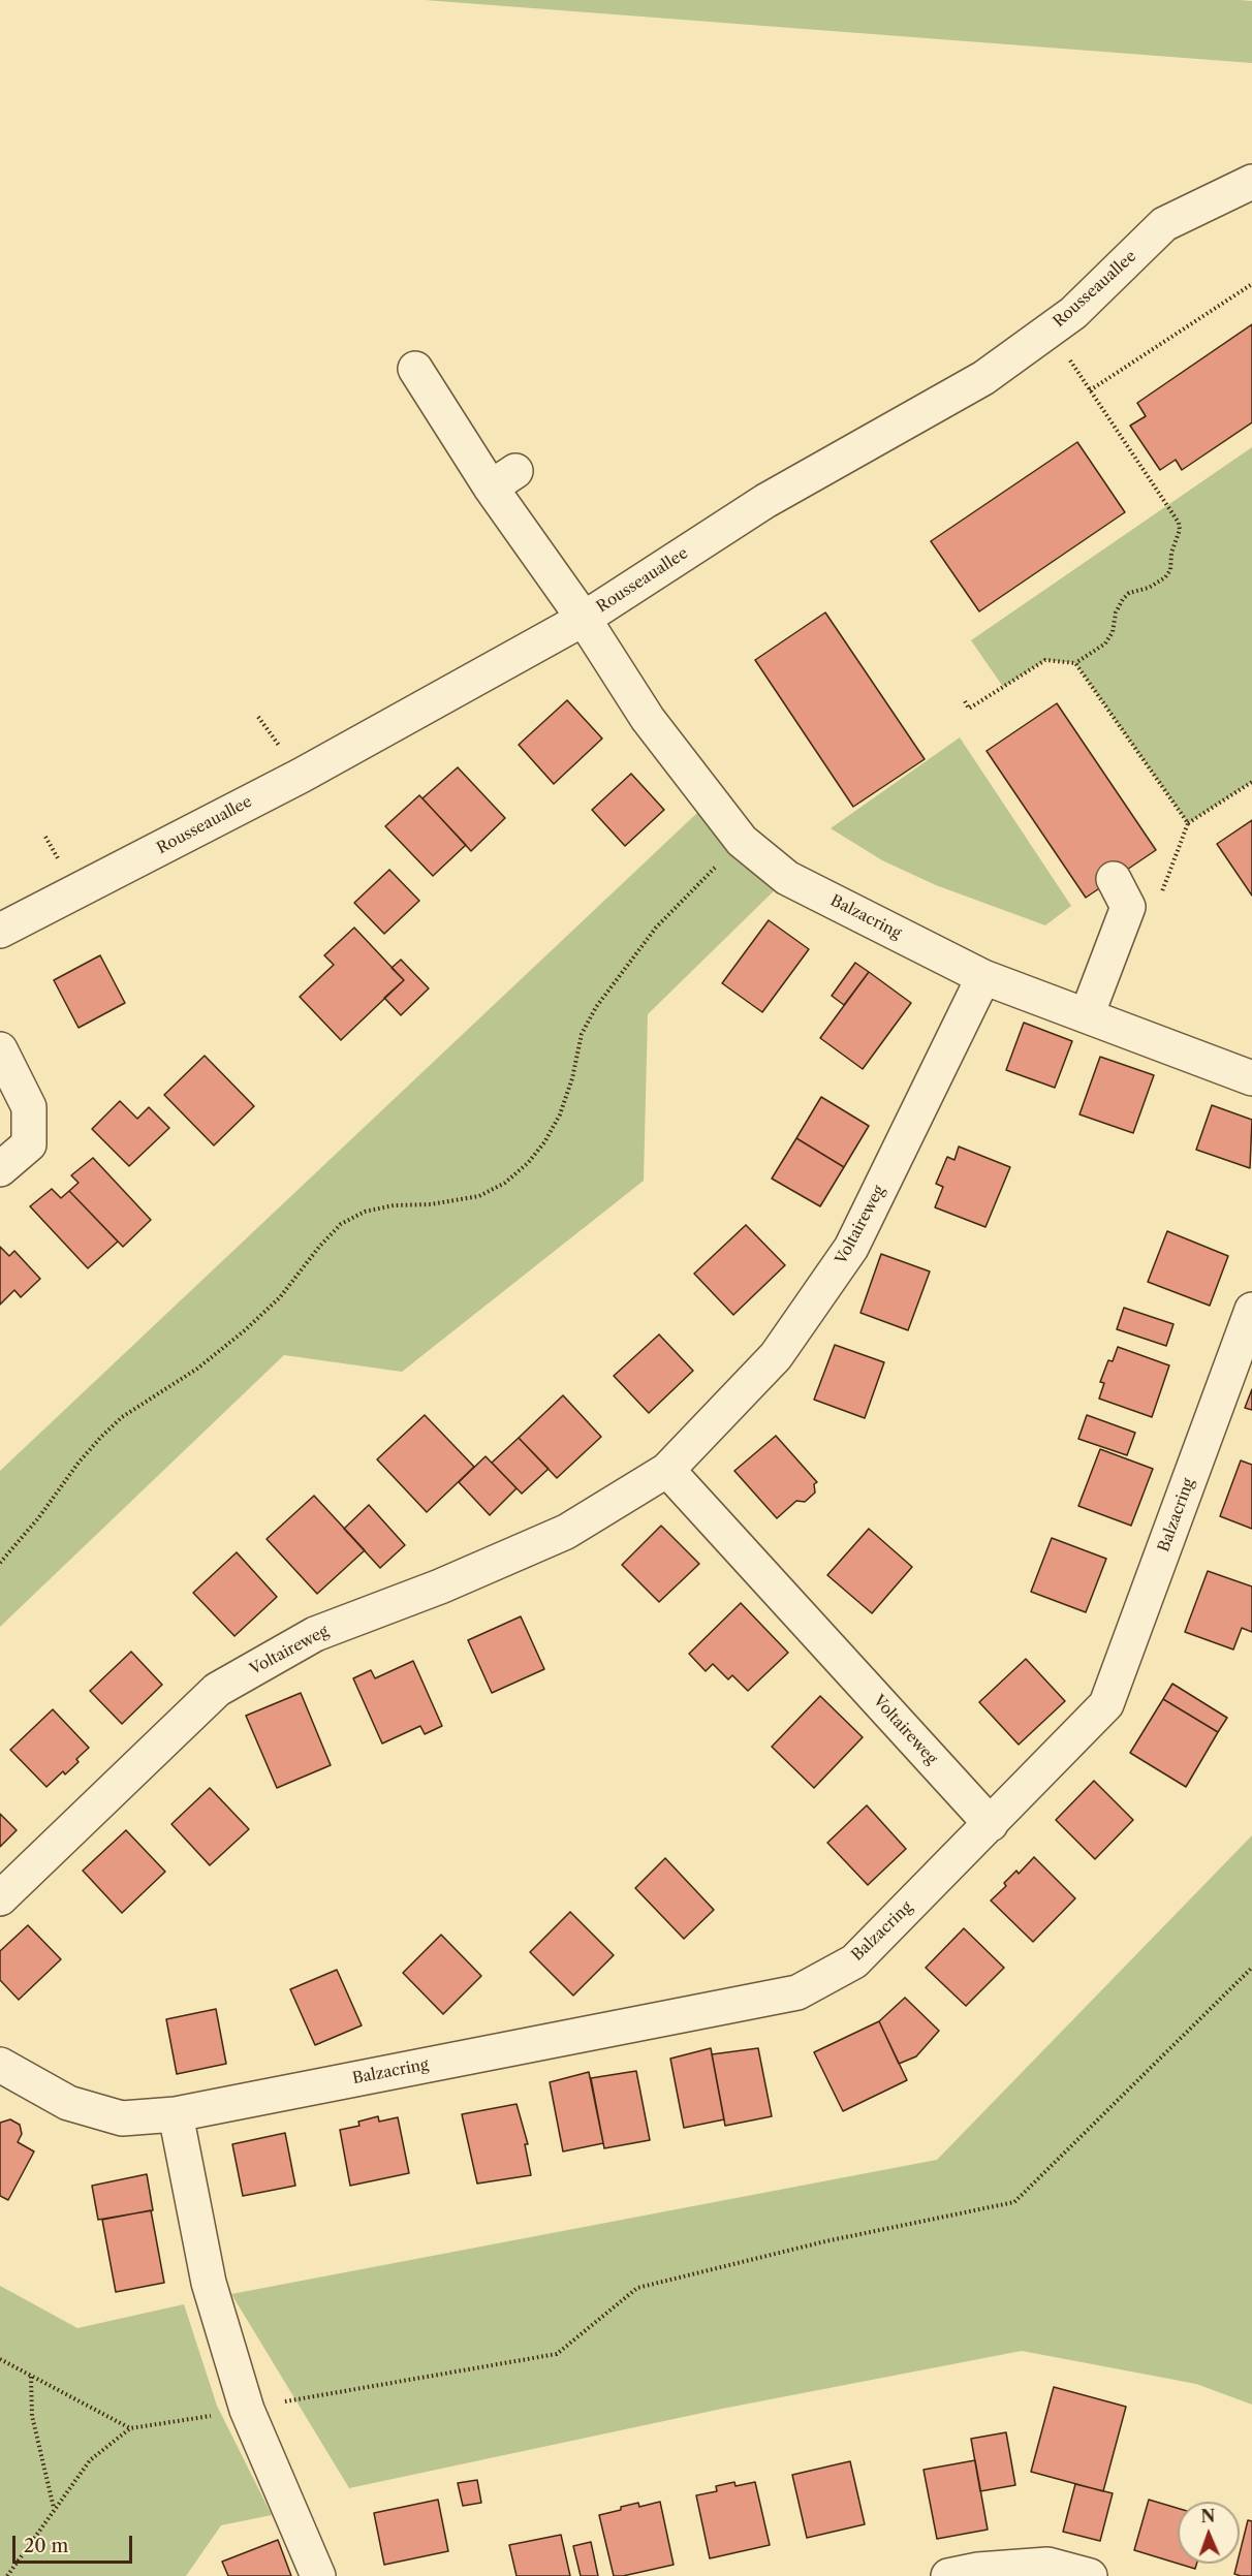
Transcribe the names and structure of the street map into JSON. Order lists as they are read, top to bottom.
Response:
{
  "streets": {
    "street": ["Rousseauallee", "Balzacring", "Voltaireweg"]
  },
  "crossings": [
    ["Rousseauallee", "Balzacring"],
    ["Balzacring", "Voltaireweg"]
  ],
  "scale_bar": "20 m",
  "north": "top"
}
